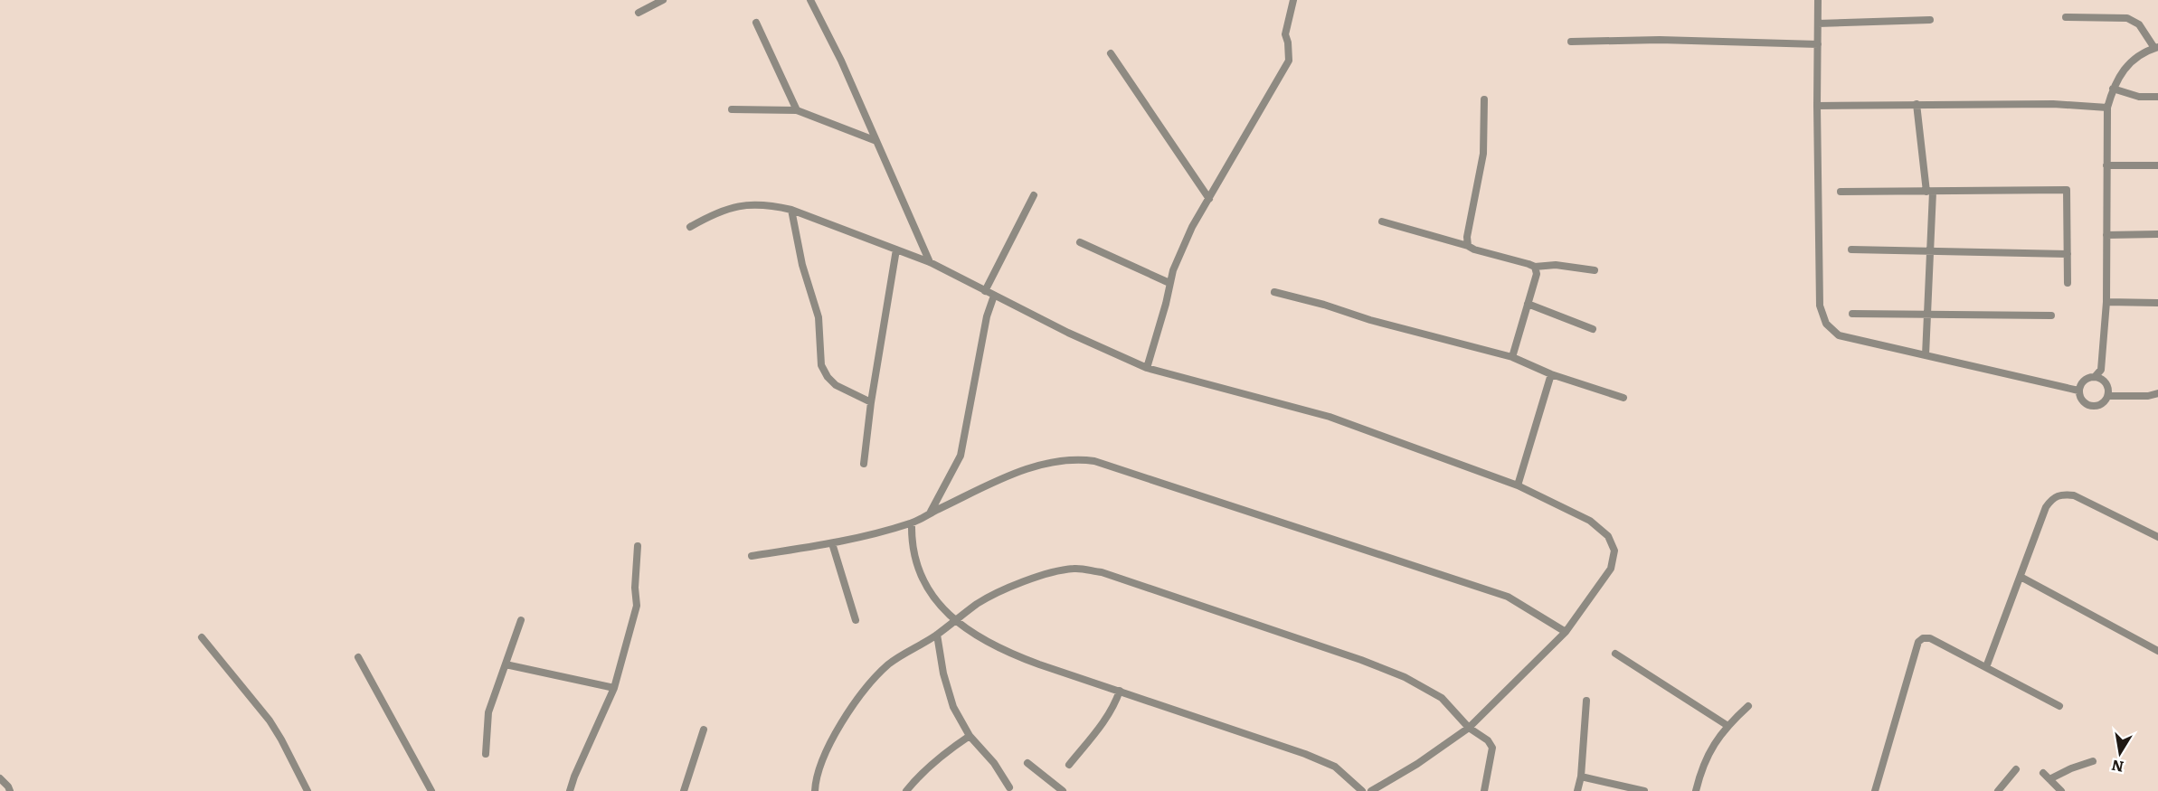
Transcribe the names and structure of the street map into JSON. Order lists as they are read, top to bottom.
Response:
{
  "north": "bottom"
}
